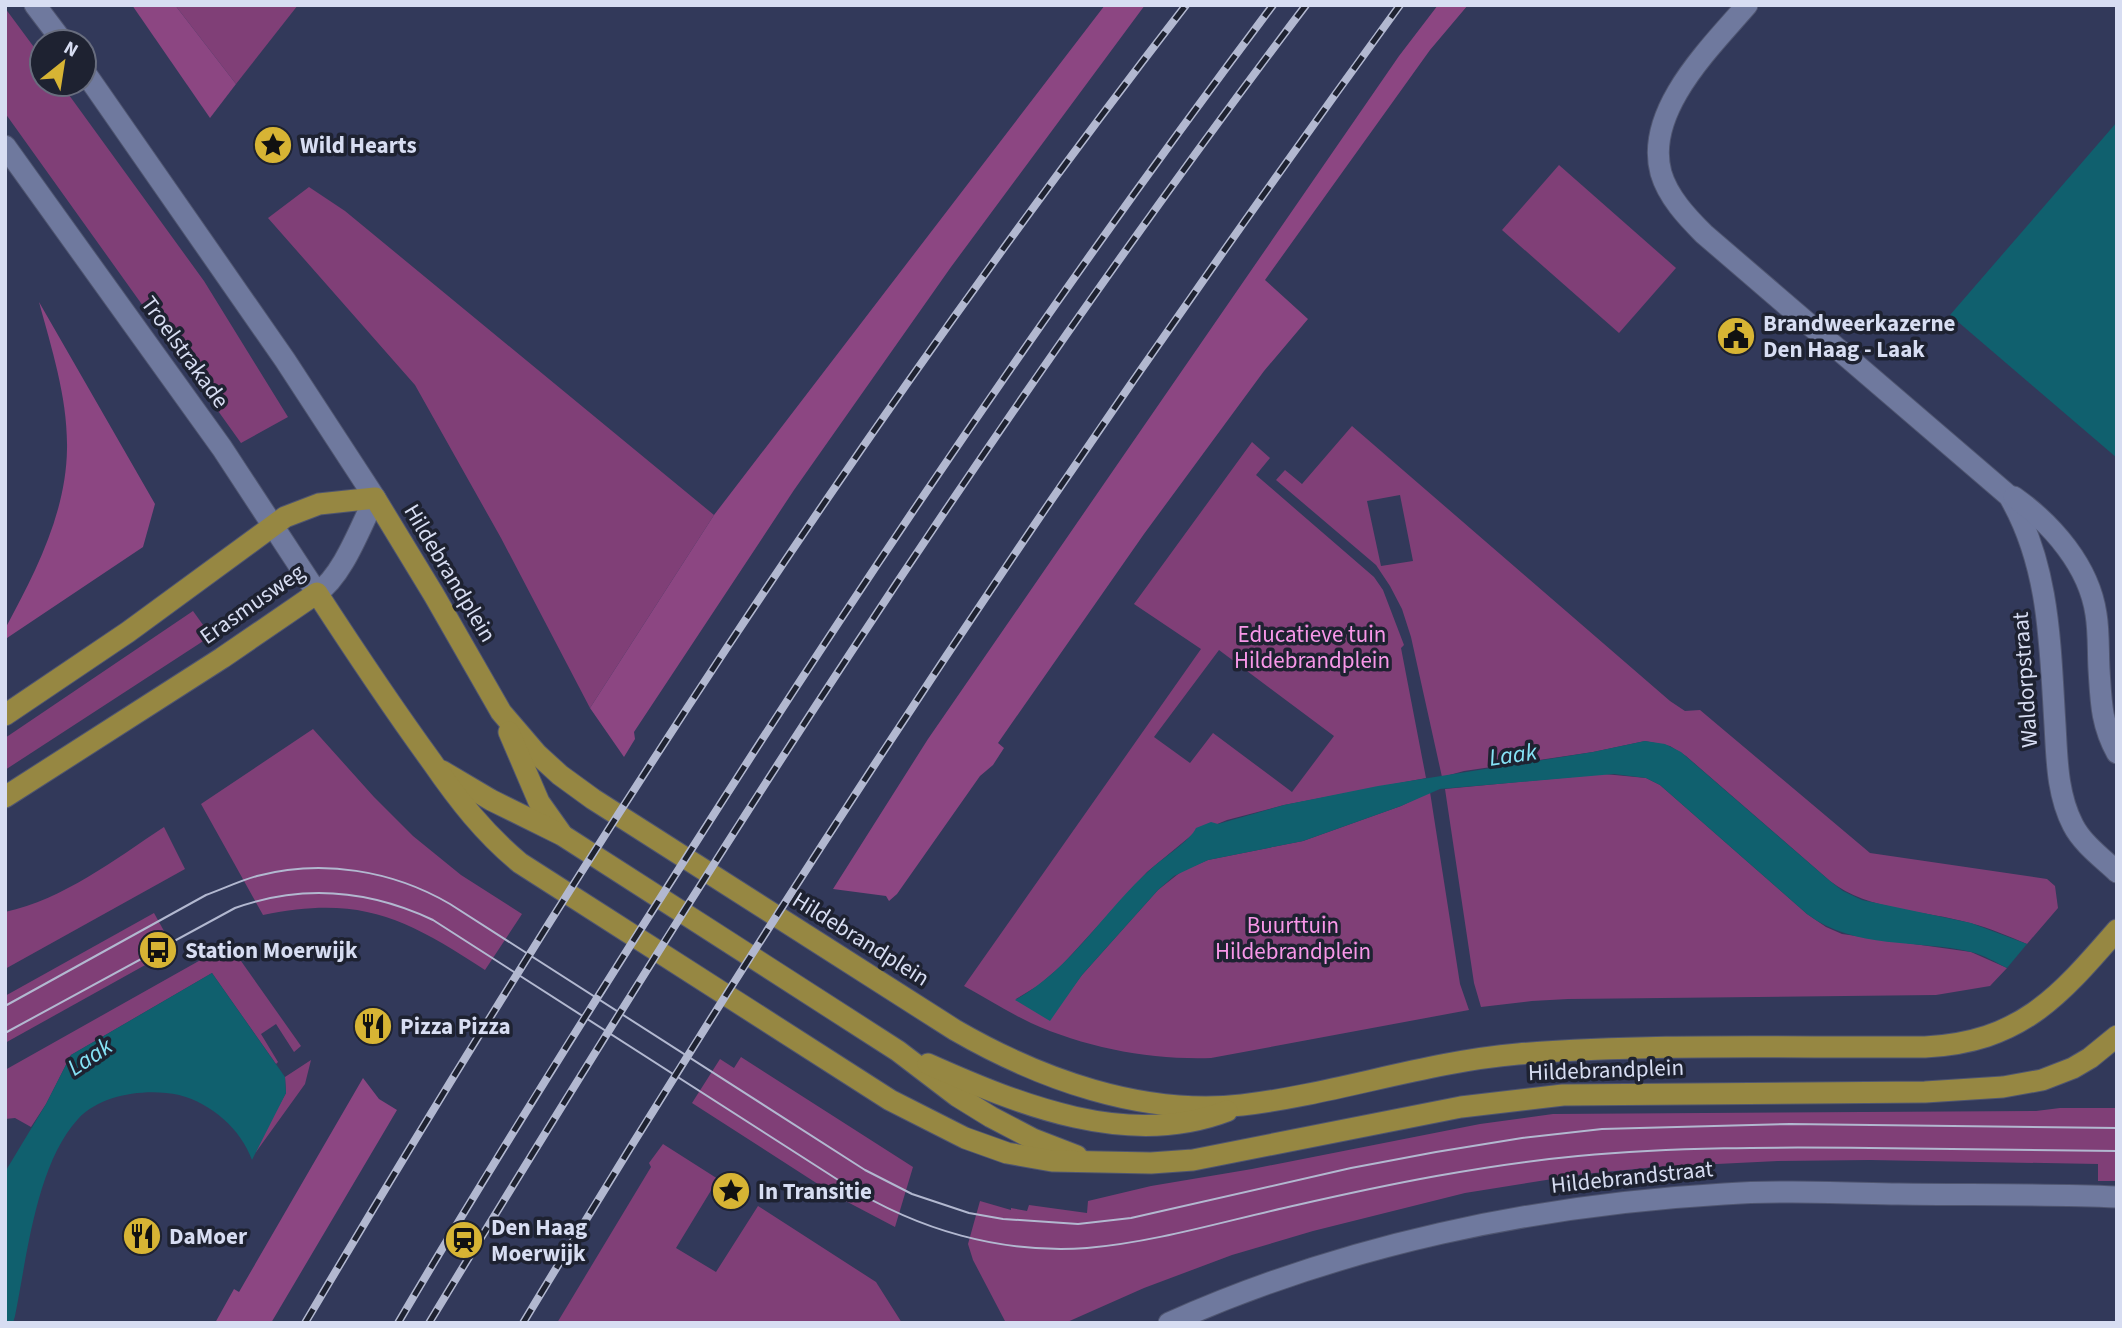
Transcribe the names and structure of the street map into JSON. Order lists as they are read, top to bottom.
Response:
{
  "streets": {
    "main road": ["Hildebrandplein", "Erasmusweg"],
    "street": ["Troelstrakade", "Waldorpstraat", "Hildebrandstraat"]
  },
  "crossings": [
    ["Troelstrakade", "Hildebrandplein"],
    ["Troelstrakade", "Erasmusweg"],
    ["Hildebrandplein", "Erasmusweg"]
  ],
  "water": ["Laak"],
  "parks": ["Educatieve tuin Hildebrandplein", "Buurttuin Hildebrandplein"],
  "places": {
    "place": ["Wild Hearts", "In Transitie"],
    "public building": ["Brandweerkazerne Den Haag - Laak"],
    "bus stop": ["Station Moerwijk"],
    "restaurant": ["Pizza Pizza", "DaMoer"],
    "station": ["Den Haag Moerwijk"]
  },
  "north": "top right"
}
